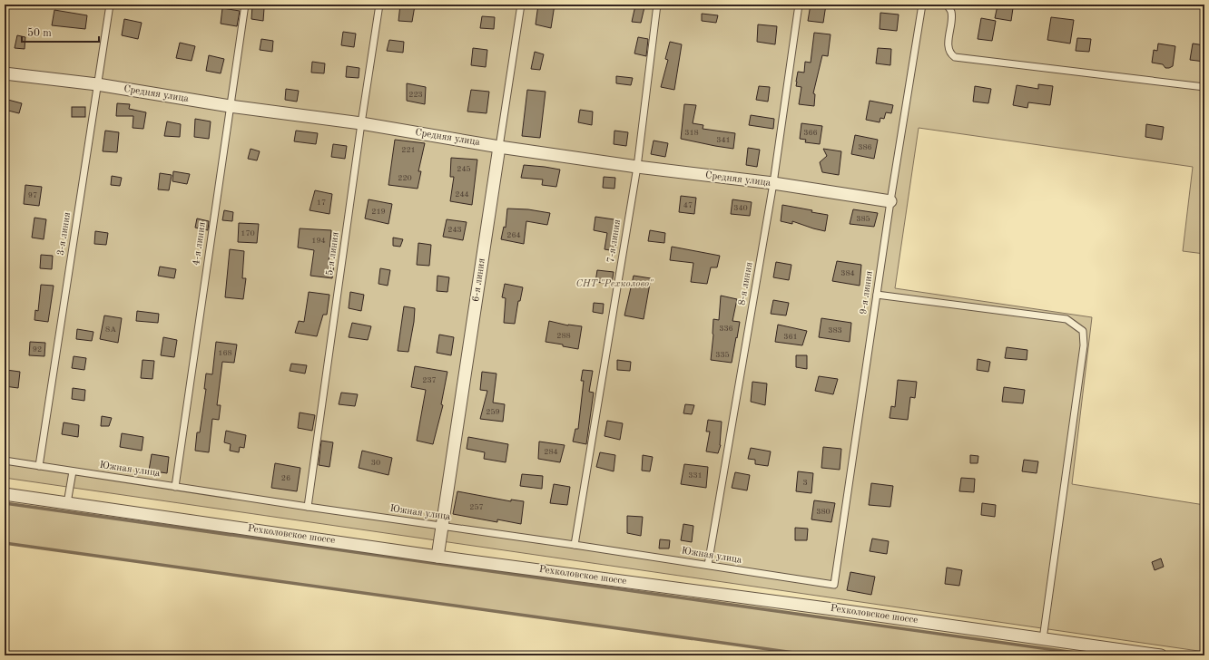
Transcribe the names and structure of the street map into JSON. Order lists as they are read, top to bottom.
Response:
{
  "streets": {
    "street": ["Средняя улица", "6-я линия", "Рехколовское шоссе"],
    "lane": [
      "3-я линия",
      "7-я линия",
      "4-я линия",
      "5-я линия",
      "8-я линия",
      "9-я линия",
      "Южная улица"
    ]
  },
  "crossings": [
    ["Средняя улица", "3-я линия"],
    ["Средняя улица", "7-я линия"],
    ["Средняя улица", "4-я линия"],
    ["Средняя улица", "5-я линия"],
    ["Средняя улица", "6-я линия"],
    ["Средняя улица", "8-я линия"],
    ["Средняя улица", "9-я линия"],
    ["3-я линия", "Южная улица"],
    ["7-я линия", "Южная улица"],
    ["4-я линия", "Южная улица"],
    ["5-я линия", "Южная улица"],
    ["6-я линия", "Южная улица"],
    ["6-я линия", "Рехколовское шоссе"],
    ["8-я линия", "Южная улица"],
    ["9-я линия", "Южная улица"]
  ],
  "parks": ["СНТ \"Рехколово\""],
  "house_numbers": [
    "223",
    "318",
    "366",
    "341",
    "386",
    "221",
    "245",
    "220",
    "244",
    "97",
    "17",
    "47",
    "340",
    "219",
    "385",
    "243",
    "170",
    "264",
    "194",
    "384",
    "336",
    "8А",
    "383",
    "288",
    "361",
    "92",
    "168",
    "335",
    "237",
    "259",
    "284",
    "30",
    "331",
    "26",
    "3",
    "257",
    "380"
  ],
  "scale_bar": "50 m"
}
